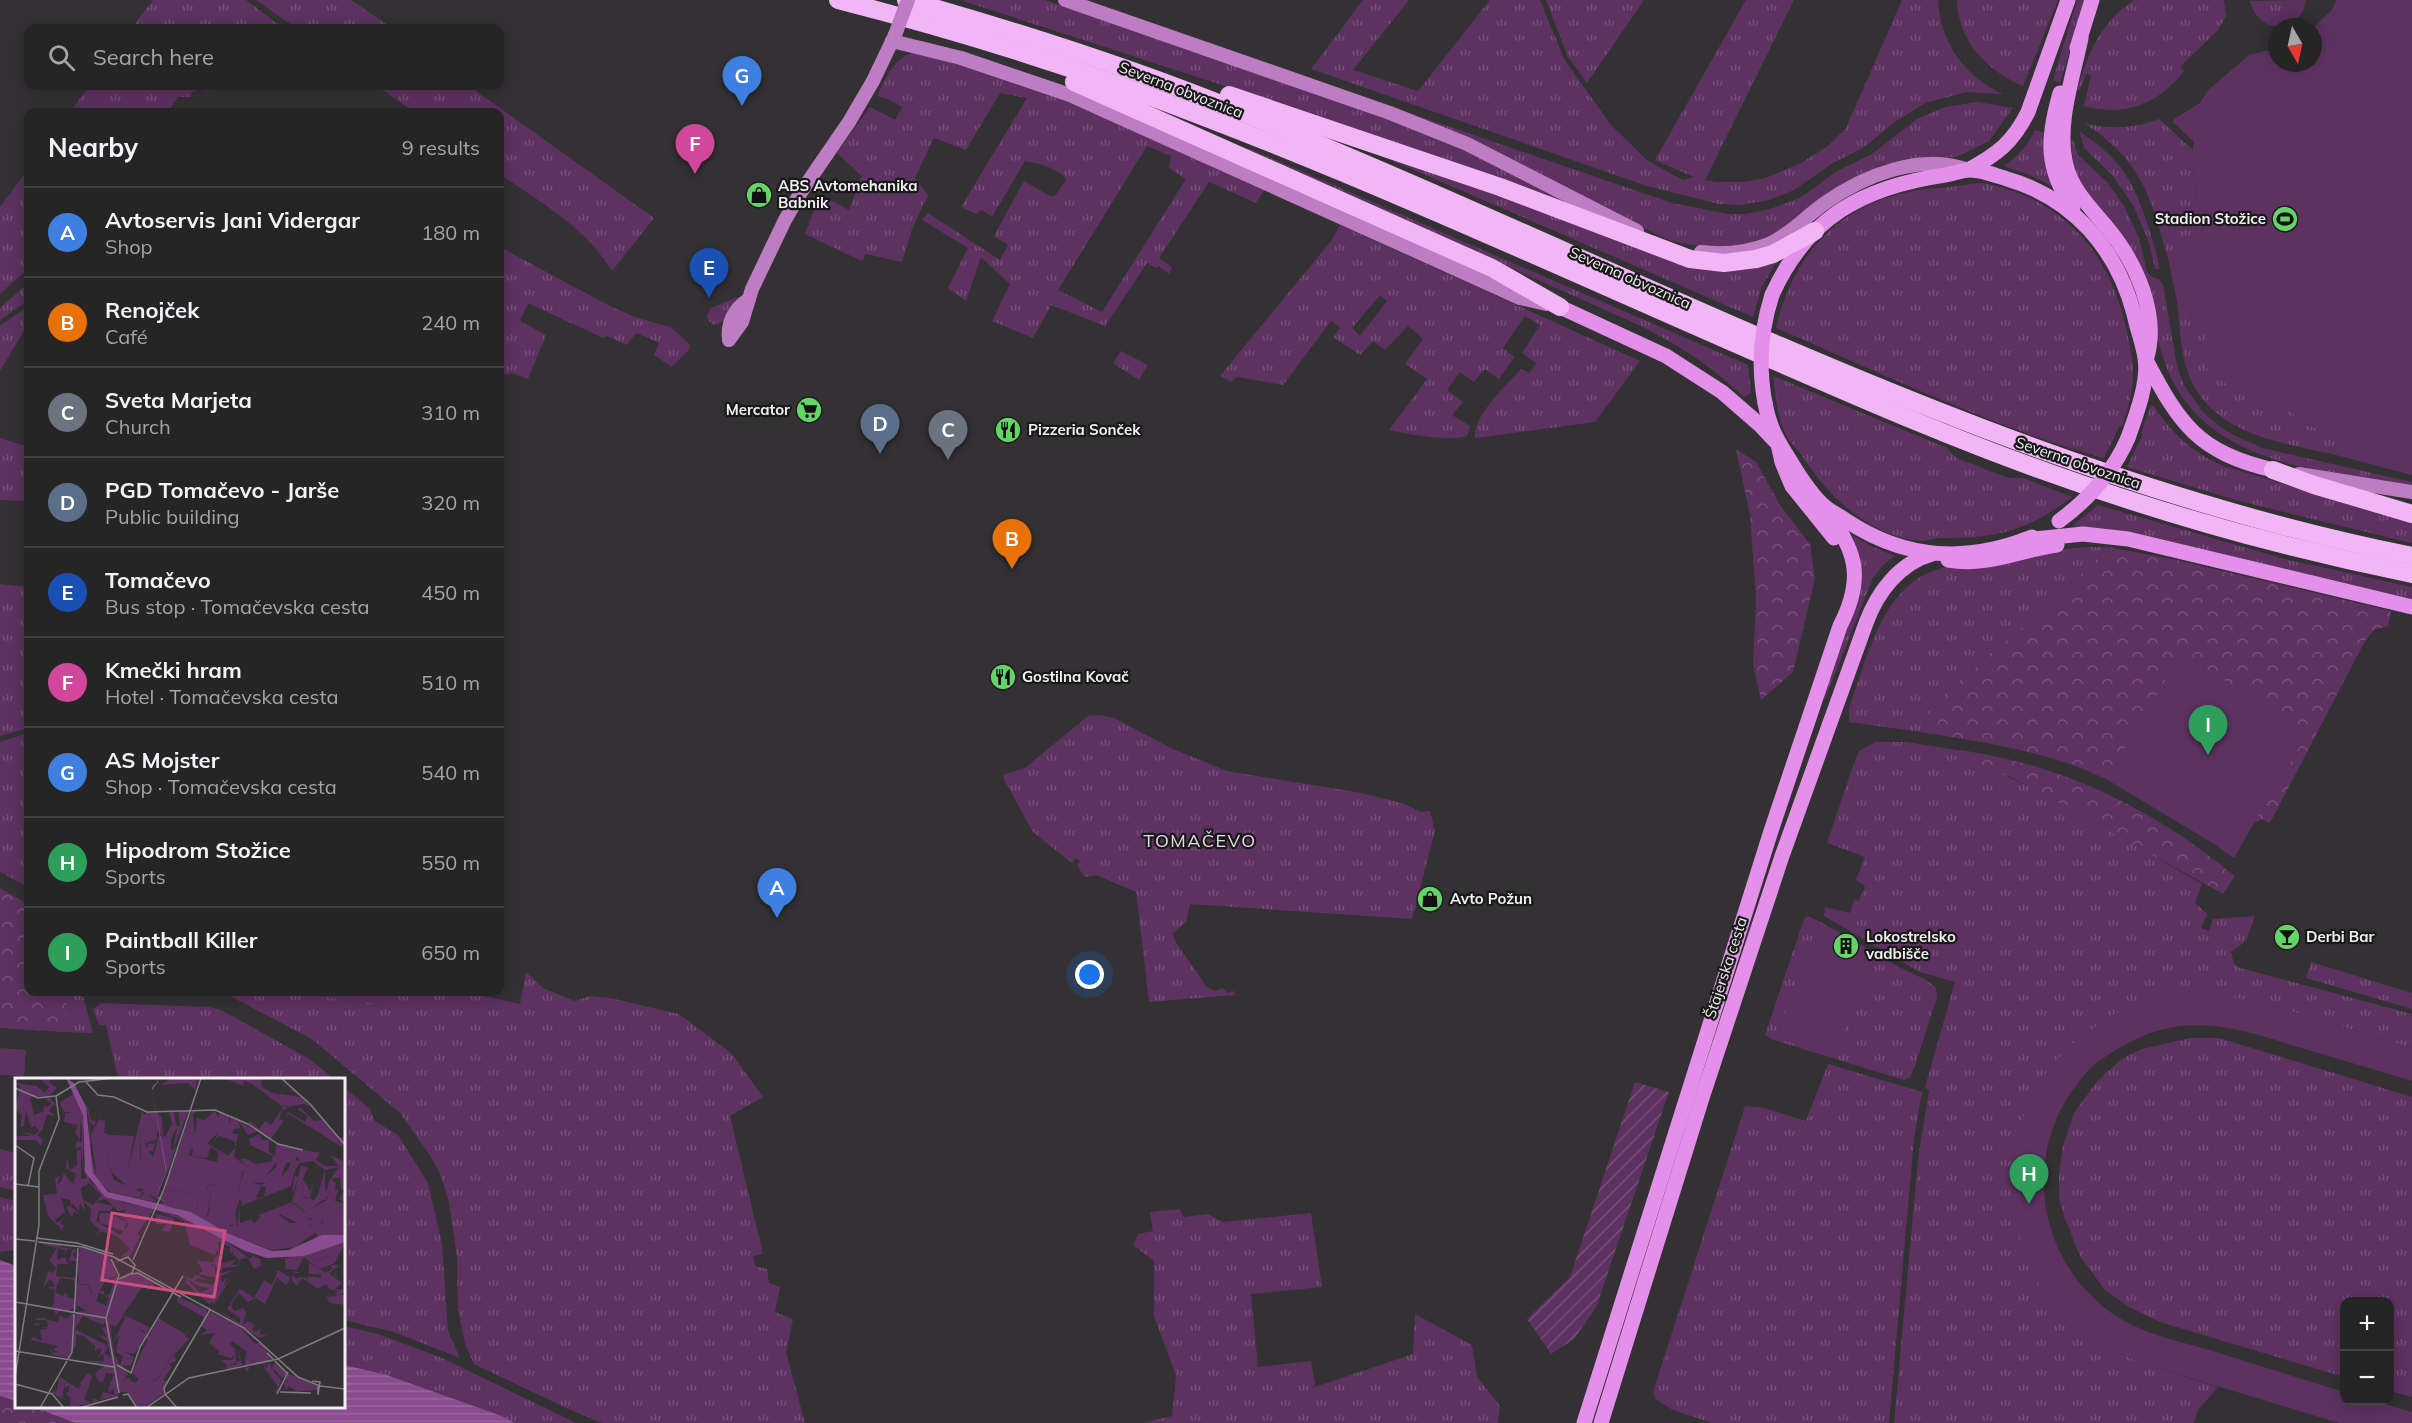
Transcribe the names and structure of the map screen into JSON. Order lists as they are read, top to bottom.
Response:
{
  "streets": {
    "highway": ["Severna obvoznica"],
    "main road": ["Štajerska cesta"]
  },
  "districts": ["TOMAČEVO"],
  "places": {
    "shop": ["ABS Avtomehanika Babnik", "Avto Požun"],
    "sports": ["Stadion Stožice"],
    "supermarket": ["Mercator"],
    "restaurant": ["Pizzeria Sonček", "Gostilna Kovač"],
    "bar": ["Derbi Bar"],
    "building": ["Lokostrelsko vadbišče"]
  },
  "north": "bottom",
  "page": {
    "search": "Search here",
    "pins": [
      "G",
      "F",
      "E",
      "D",
      "C",
      "B",
      "I",
      "A",
      "H"
    ],
    "heading": ["Nearby", "9 results"],
    "list": [
      {
        "mark": "A",
        "name": "Avtoservis Jani Vidergar",
        "note": "Shop",
        "value": "180 m"
      },
      {
        "mark": "B",
        "name": "Renojček",
        "note": "Café",
        "value": "240 m"
      },
      {
        "mark": "C",
        "name": "Sveta Marjeta",
        "note": "Church",
        "value": "310 m"
      },
      {
        "mark": "D",
        "name": "PGD Tomačevo - Jarše",
        "note": "Public building",
        "value": "320 m"
      },
      {
        "mark": "E",
        "name": "Tomačevo",
        "note": "Bus stop · Tomačevska cesta",
        "value": "450 m"
      },
      {
        "mark": "F",
        "name": "Kmečki hram",
        "note": "Hotel · Tomačevska cesta",
        "value": "510 m"
      },
      {
        "mark": "G",
        "name": "AS Mojster",
        "note": "Shop · Tomačevska cesta",
        "value": "540 m"
      },
      {
        "mark": "H",
        "name": "Hipodrom Stožice",
        "note": "Sports",
        "value": "550 m"
      },
      {
        "mark": "I",
        "name": "Paintball Killer",
        "note": "Sports",
        "value": "650 m"
      }
    ],
    "map_buttons": ["+", "−"]
  }
}
